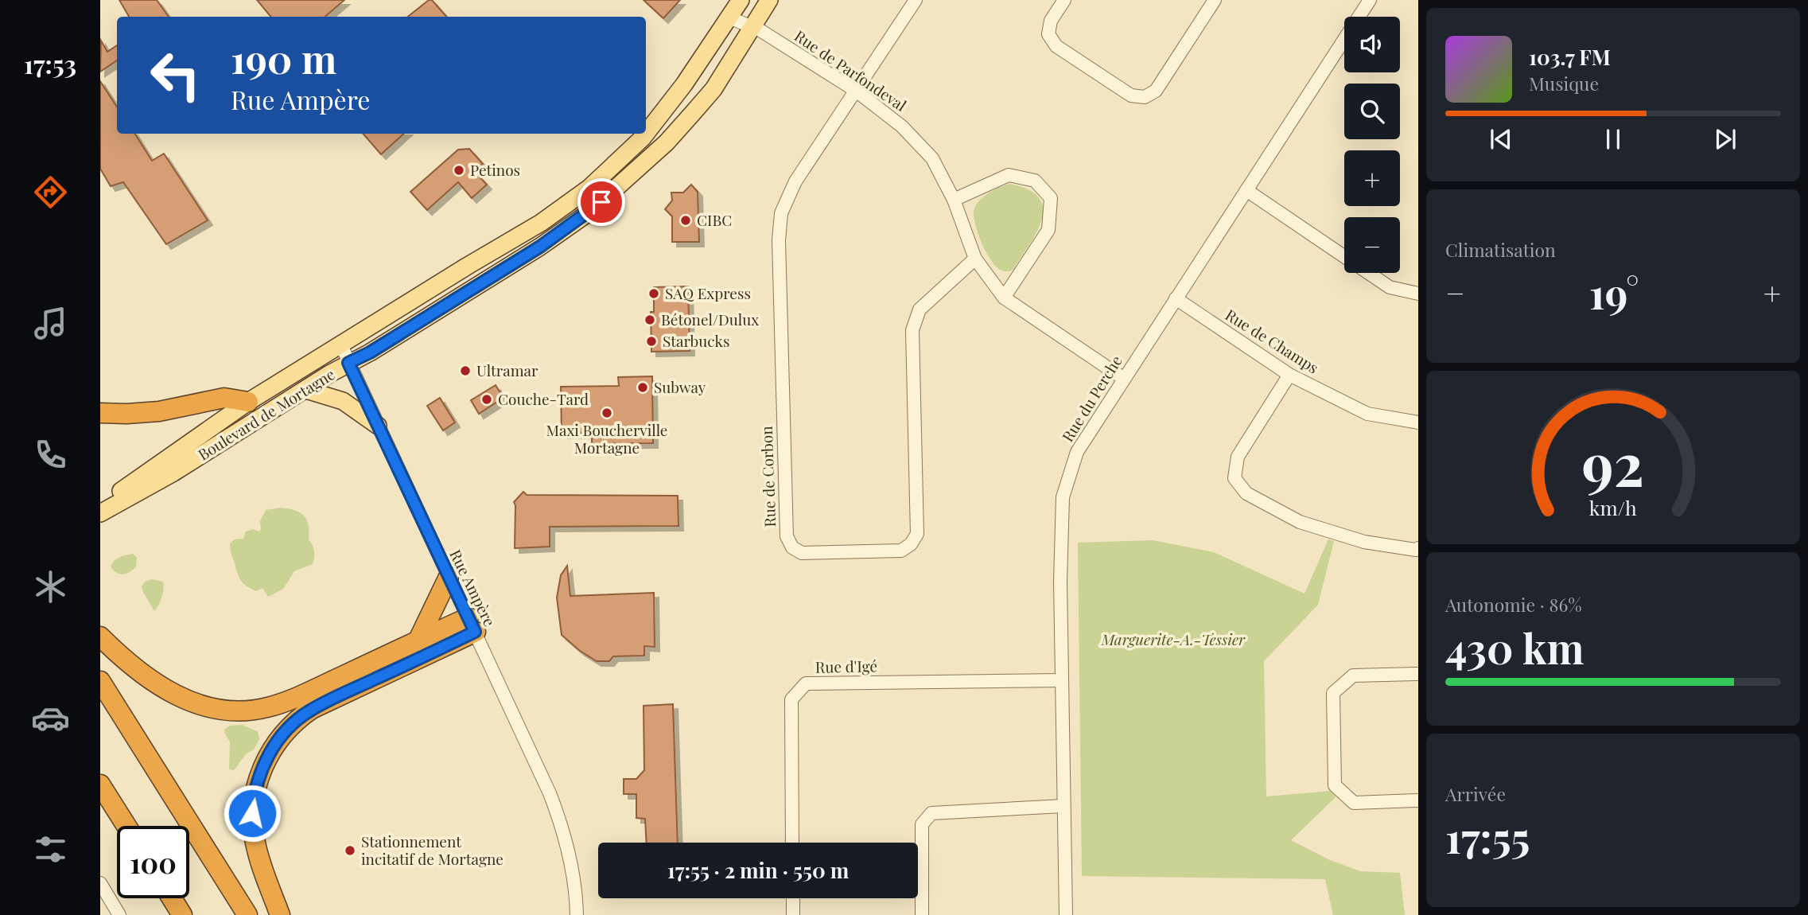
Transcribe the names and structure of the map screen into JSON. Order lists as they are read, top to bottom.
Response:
{
  "streets": {
    "main road": ["Boulevard de Mortagne"],
    "street": [
      "Rue de Parfondeval",
      "Rue de Champs",
      "Rue du Perche",
      "Rue de Corbon",
      "Rue Ampère",
      "Rue d'Igé"
    ]
  },
  "crossings": [
    ["Rue de Parfondeval", "Rue du Perche"],
    ["Rue de Parfondeval", "Boulevard de Mortagne"],
    ["Rue de Parfondeval", "Rue de Corbon"],
    ["Rue de Champs", "Rue du Perche"],
    ["Rue du Perche", "Rue d'Igé"],
    ["Boulevard de Mortagne", "Rue Ampère"]
  ],
  "parks": ["Marguerite-A.-Tessier"],
  "places": [
    "Petinos",
    "CIBC",
    "SAQ Express",
    "Bétonel/Dulux",
    "Starbucks",
    "Ultramar",
    "Subway",
    "Couche-Tard",
    "Maxi Boucherville Mortagne",
    "Stationnement incitatif de Mortagne"
  ],
  "page": {
    "tabs": "17:53",
    "map_buttons": ["+", "−"],
    "turn": ["190 m", "Rue Ampère"],
    "song": ["103.7 FM", "Musique"],
    "tile": [
      "Climatisation",
      ["Autonomie · 86%", "430 km"],
      ["Arrivée", "17:55"]
    ],
    "heat": ["−", "19°", "+"],
    "limit": "100",
    "trip": "17:55 · 2 min · 550 m",
    "gauge": ["92", "km/h"]
  }
}
